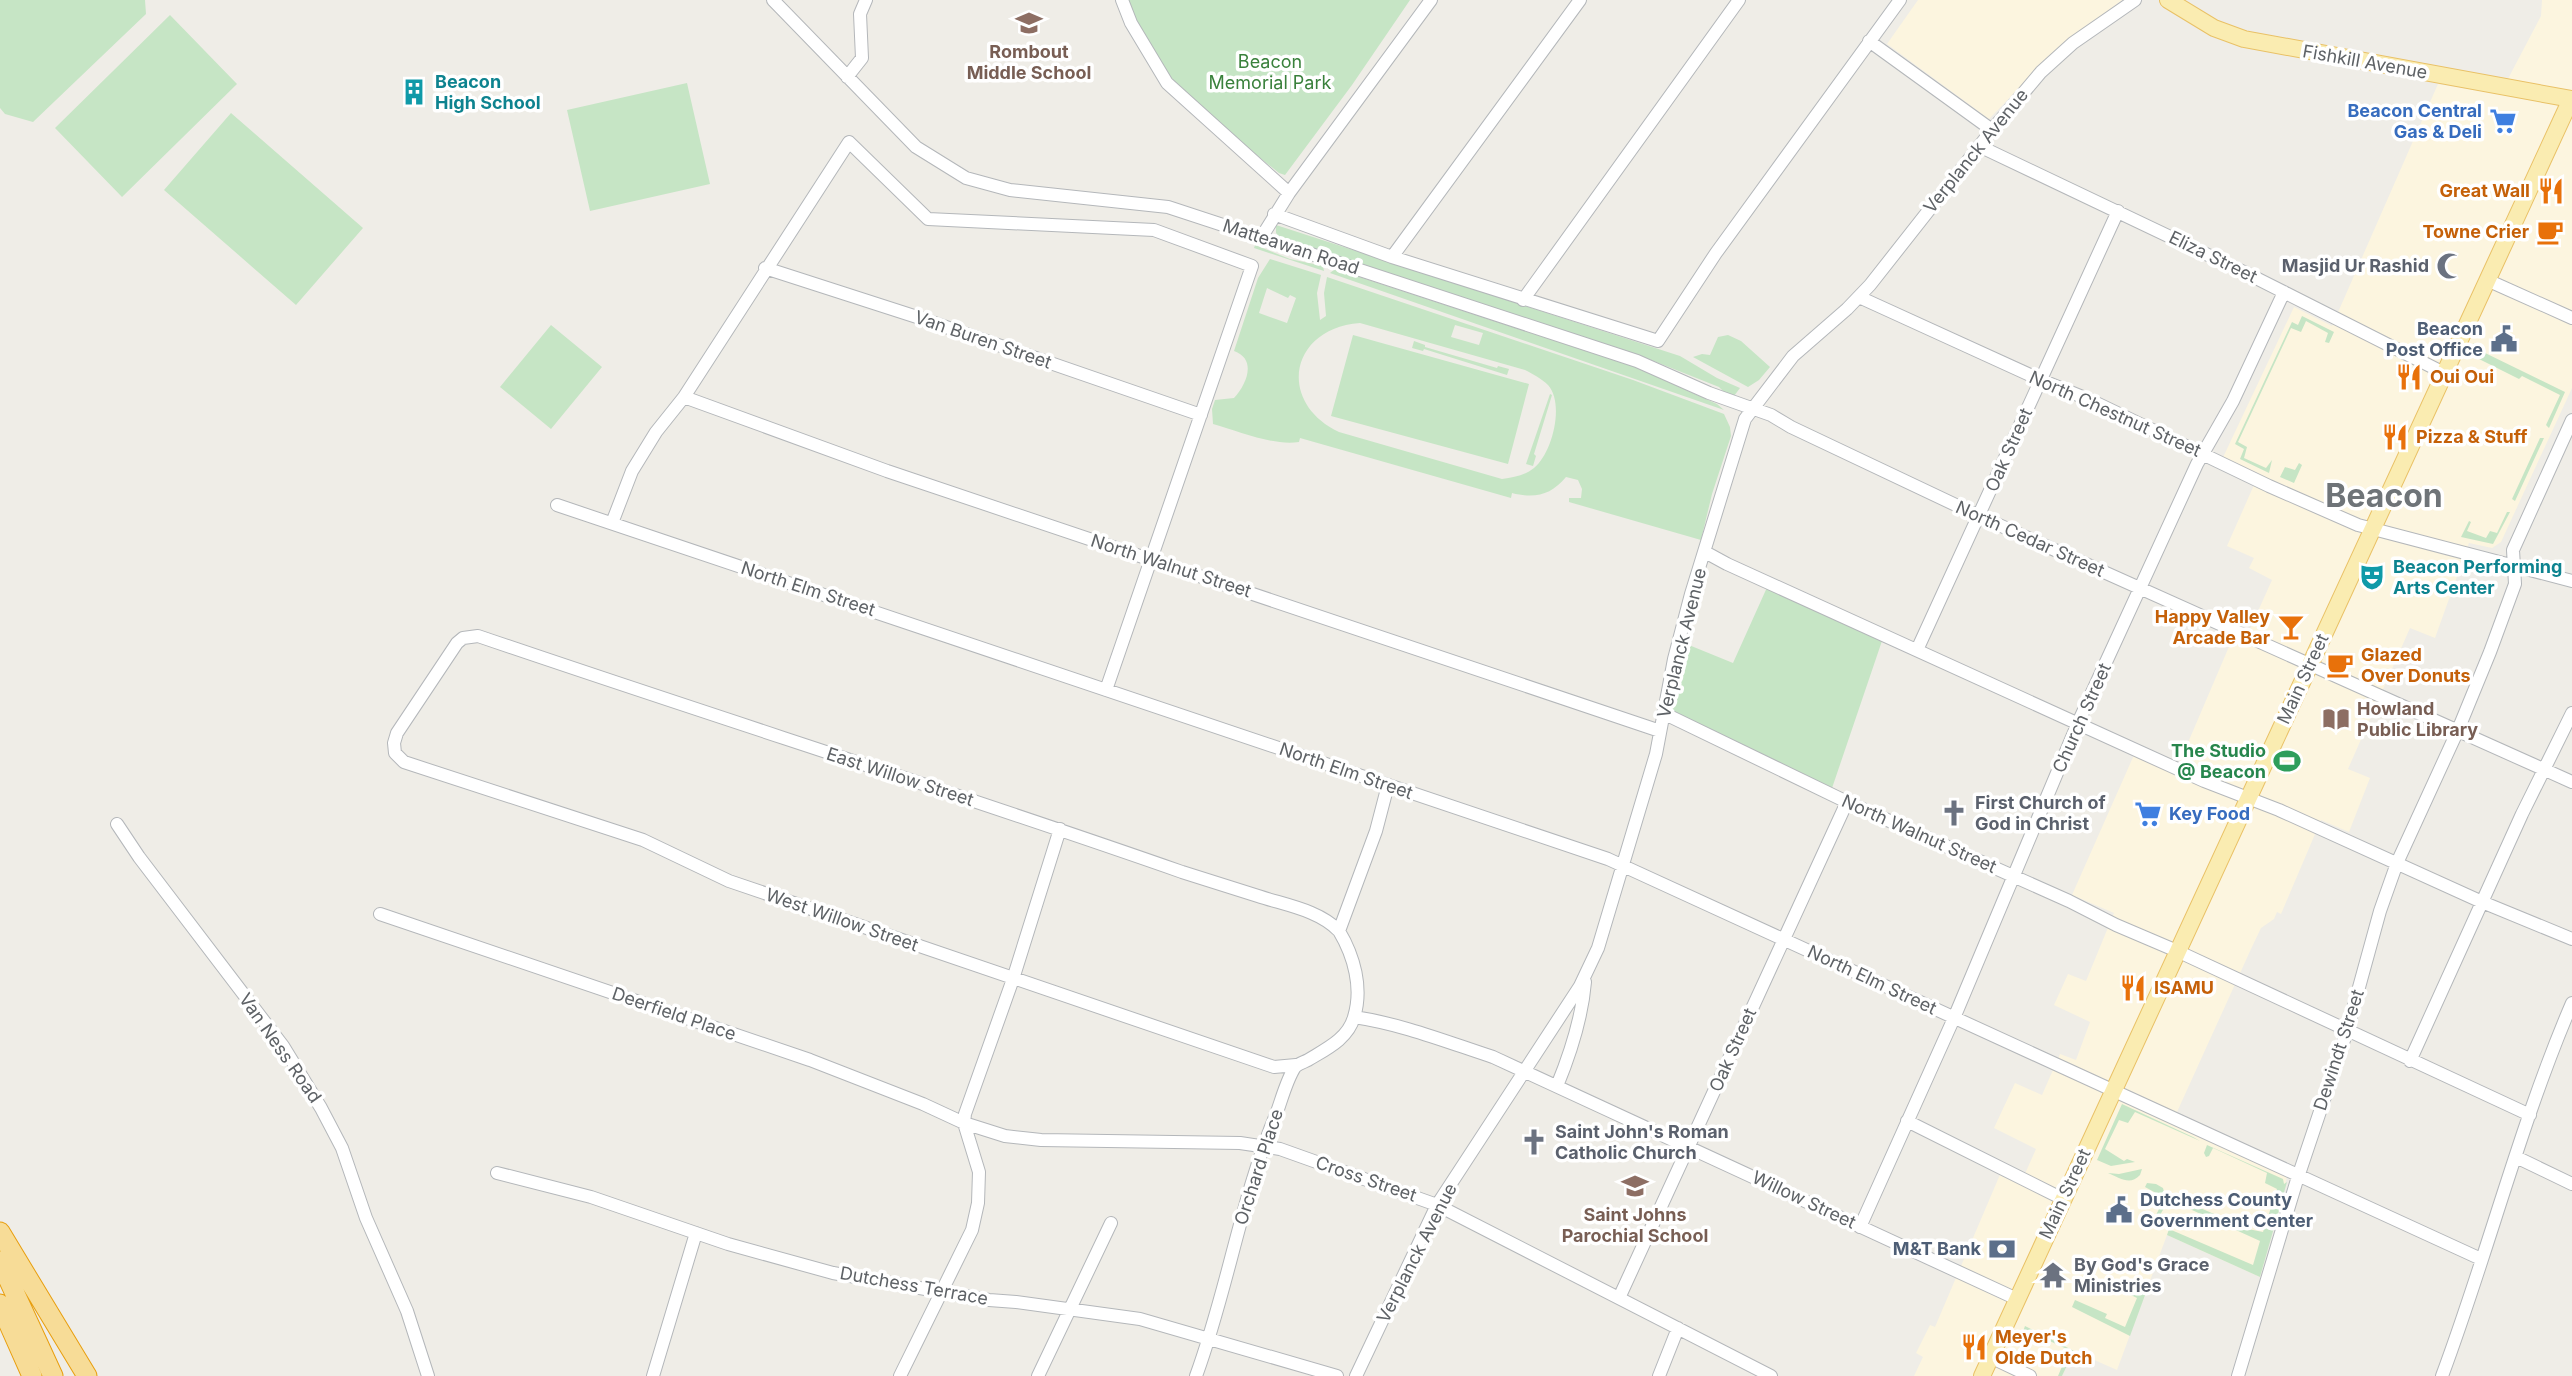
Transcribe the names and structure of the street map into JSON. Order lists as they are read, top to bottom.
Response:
{
  "streets": {
    "main road": ["Fishkill Avenue", "Main Street"],
    "street": [
      "Verplanck Avenue",
      "Matteawan Road",
      "Eliza Street",
      "Van Buren Street",
      "North Chestnut Street",
      "Oak Street",
      "North Cedar Street",
      "North Walnut Street",
      "North Elm Street",
      "Church Street",
      "East Willow Street",
      "West Willow Street",
      "Deerfield Place",
      "Van Ness Road",
      "Dewindt Street",
      "Orchard Place",
      "Cross Street",
      "Willow Street",
      "Dutchess Terrace"
    ]
  },
  "crossings": [
    ["Fishkill Avenue", "Main Street"],
    ["Verplanck Avenue", "Matteawan Road"],
    ["Verplanck Avenue", "Eliza Street"],
    ["Verplanck Avenue", "North Chestnut Street"],
    ["Verplanck Avenue", "North Cedar Street"],
    ["Verplanck Avenue", "North Walnut Street"],
    ["Verplanck Avenue", "North Elm Street"],
    ["Verplanck Avenue", "Cross Street"],
    ["Verplanck Avenue", "Willow Street"],
    ["Matteawan Road", "North Cedar Street"],
    ["Eliza Street", "Oak Street"],
    ["Eliza Street", "Main Street"],
    ["Eliza Street", "Church Street"],
    ["North Chestnut Street", "Oak Street"],
    ["North Chestnut Street", "Main Street"],
    ["North Chestnut Street", "Church Street"],
    ["North Chestnut Street", "Dewindt Street"],
    ["Oak Street", "North Cedar Street"],
    ["Oak Street", "North Walnut Street"],
    ["Oak Street", "North Elm Street"],
    ["Oak Street", "Cross Street"],
    ["Oak Street", "Willow Street"],
    ["North Cedar Street", "Main Street"],
    ["North Cedar Street", "Church Street"],
    ["North Cedar Street", "Dewindt Street"],
    ["North Walnut Street", "Main Street"],
    ["North Walnut Street", "Church Street"],
    ["North Walnut Street", "Dewindt Street"],
    ["North Elm Street", "Main Street"],
    ["North Elm Street", "Church Street"],
    ["North Elm Street", "Dewindt Street"],
    ["Main Street", "Willow Street"],
    ["Church Street", "Willow Street"],
    ["East Willow Street", "West Willow Street"],
    ["West Willow Street", "Orchard Place"],
    ["Deerfield Place", "Cross Street"],
    ["Orchard Place", "Cross Street"],
    ["Orchard Place", "Dutchess Terrace"]
  ],
  "districts": ["Beacon"],
  "parks": ["Beacon Memorial Park"],
  "places": {
    "school or university": ["Rombout Middle School", "Saint Johns Parochial School"],
    "building": ["Beacon High School"],
    "supermarket": ["Beacon Central Gas & Deli", "Key Food"],
    "restaurant": [
      "Great Wall",
      "Oui Oui",
      "Pizza & Stuff",
      "ISAMU",
      "Meyer's Olde Dutch"
    ],
    "cafe": ["Towne Crier", "Glazed Over Donuts"],
    "mosque": ["Masjid Ur Rashid"],
    "public building": ["Beacon Post Office", "Dutchess County Government Center"],
    "theatre": ["Beacon Performing Arts Center"],
    "bar": ["Happy Valley Arcade Bar"],
    "library": ["Howland Public Library"],
    "sports": ["The Studio @ Beacon"],
    "church": ["First Church of God in Christ", "Saint John's Roman Catholic Church"],
    "bank": ["M&T Bank"],
    "temple": ["By God's Grace Ministries"]
  }
}
